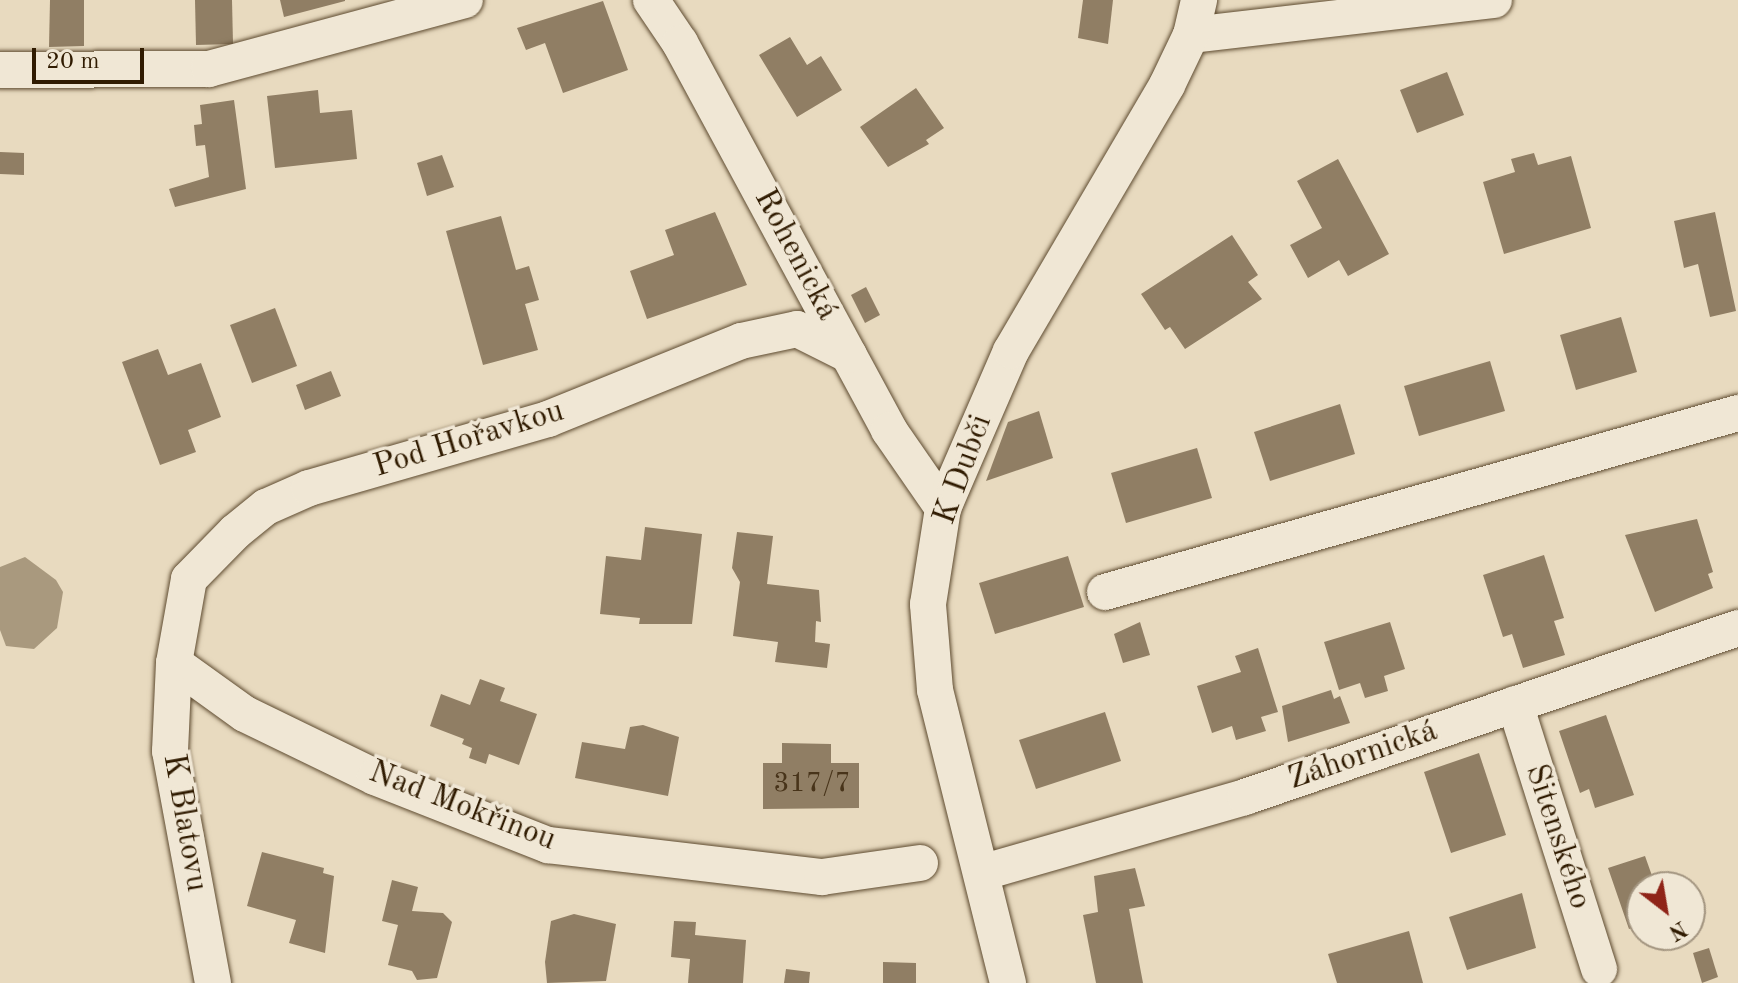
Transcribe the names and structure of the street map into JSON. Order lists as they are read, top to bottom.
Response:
{
  "streets": {
    "street": [
      "Rohenická",
      "Pod Hořavkou",
      "K Dubči",
      "Záhornická",
      "Nad Mokřinou",
      "K Blatovu",
      "Sitenského"
    ]
  },
  "crossings": [
    ["Rohenická", "Pod Hořavkou"],
    ["Rohenická", "K Dubči"],
    ["Pod Hořavkou", "Nad Mokřinou"],
    ["Pod Hořavkou", "K Blatovu"],
    ["K Dubči", "Záhornická"],
    ["Záhornická", "Sitenského"],
    ["Nad Mokřinou", "K Blatovu"]
  ],
  "house_numbers": ["317/7"],
  "scale_bar": "20 m",
  "north": "bottom right"
}
